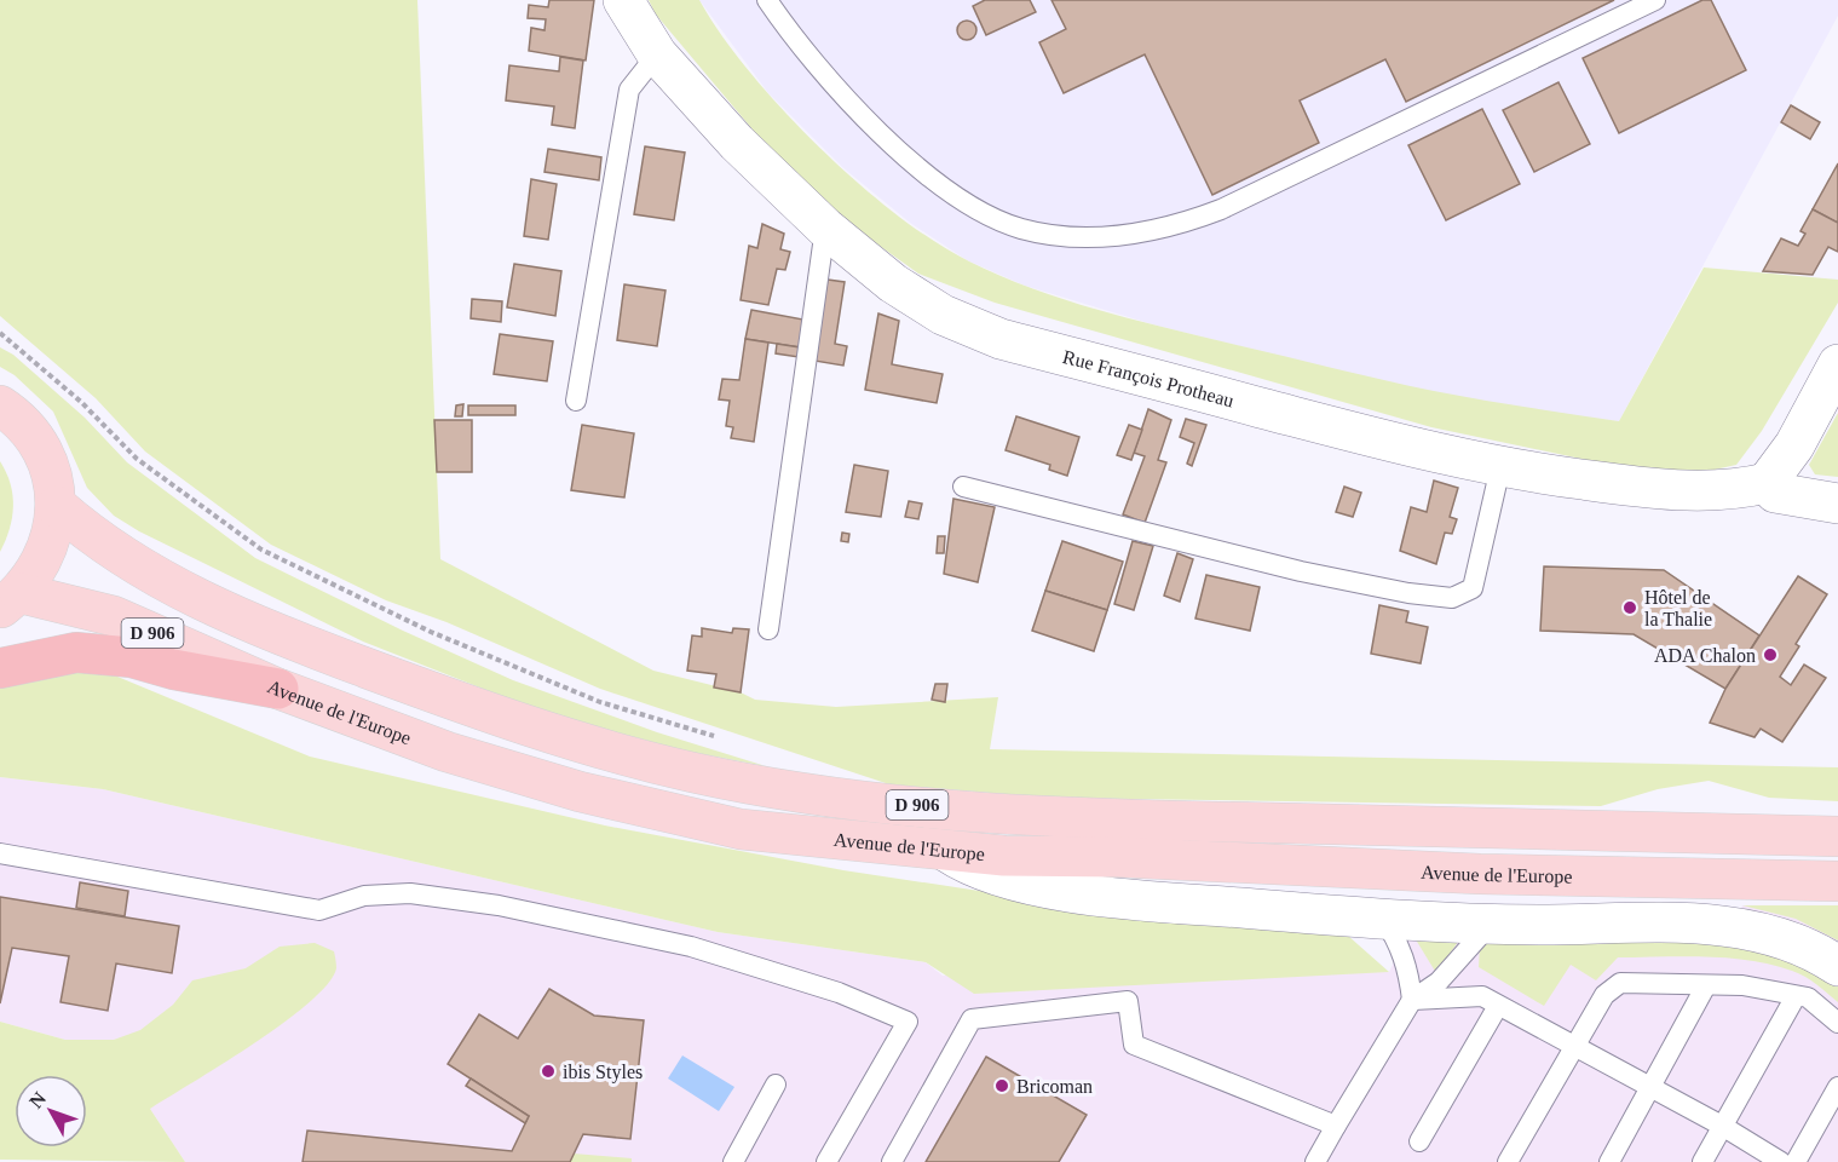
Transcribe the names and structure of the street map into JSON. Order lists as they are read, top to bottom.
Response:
{
  "streets": {
    "main road": ["D 906", "Avenue de l'Europe"],
    "street": ["Rue François Protheau"]
  },
  "places": [
    "Hôtel de la Thalie",
    "ADA Chalon",
    "ibis Styles",
    "Bricoman"
  ],
  "north": "top left"
}
